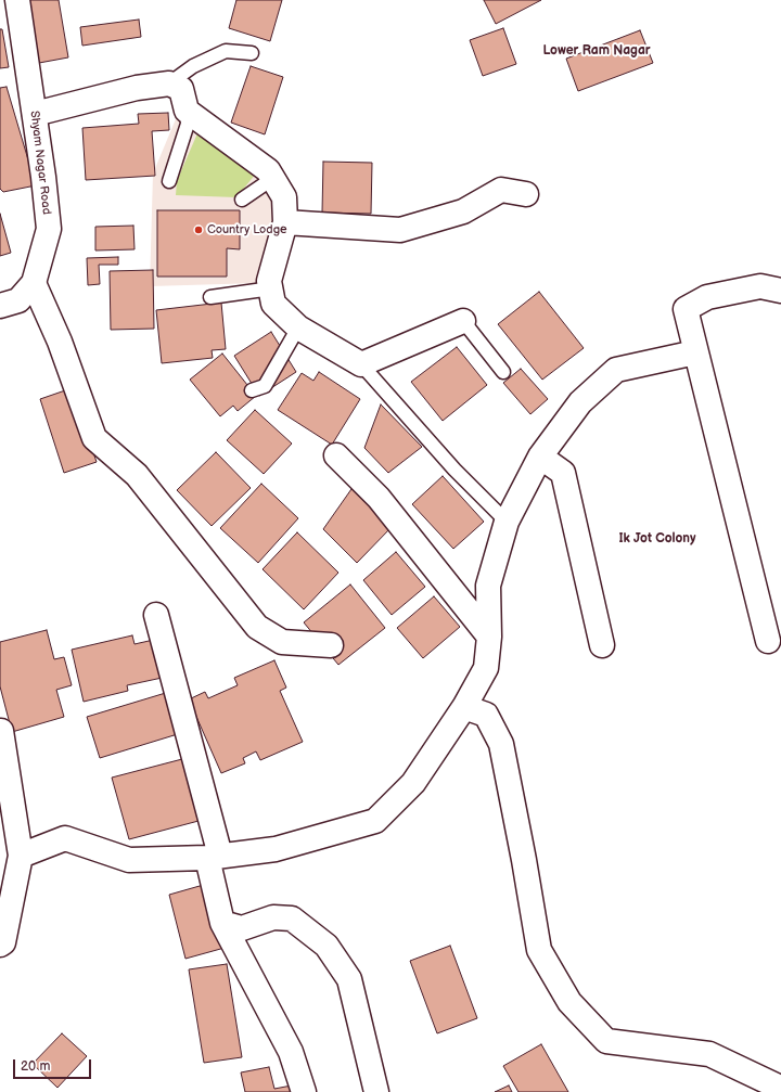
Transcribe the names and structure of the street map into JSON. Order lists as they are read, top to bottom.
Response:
{
  "streets": {
    "street": ["Shyam Nagar Road"]
  },
  "districts": ["Lower Ram Nagar", "Ik Jot Colony"],
  "places": ["Country Lodge"],
  "scale_bar": "20 m"
}
